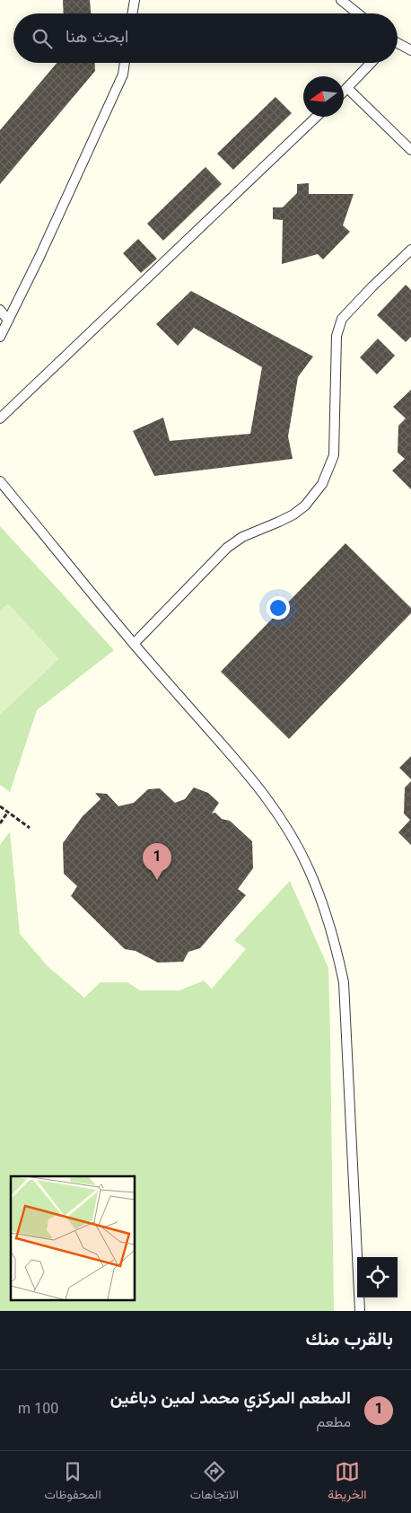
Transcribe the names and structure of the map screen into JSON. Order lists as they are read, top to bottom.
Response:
{
  "north": "left",
  "page": {
    "search": "ابحث هنا",
    "pins": "1",
    "heading": "بالقرب منك",
    "list": [
      {
        "mark": "1",
        "name": "المطعم المركزي محمد لمين دباغين",
        "note": "مطعم",
        "value": "100 m"
      }
    ],
    "nav": ["الخريطة", "الاتجاهات", "المحفوظات"]
  }
}
